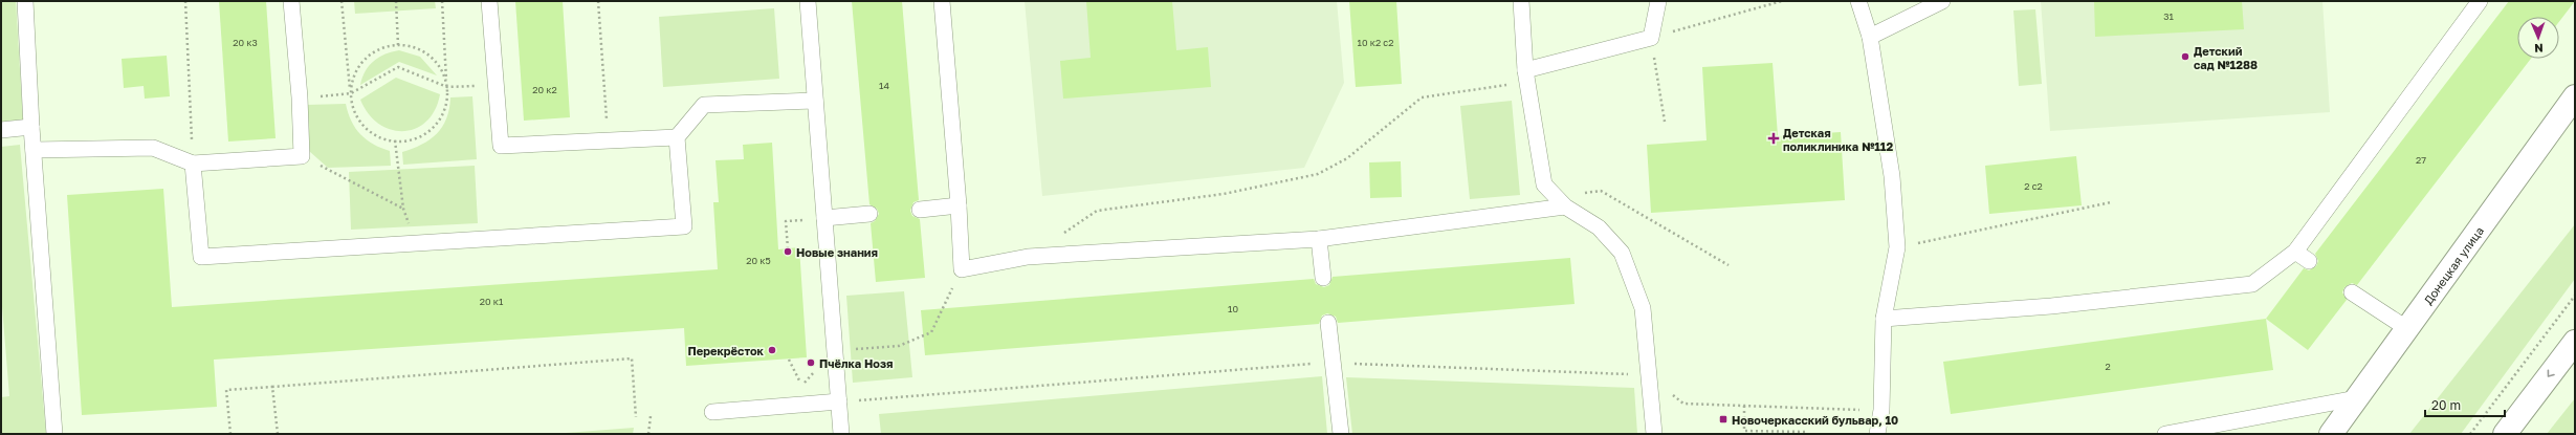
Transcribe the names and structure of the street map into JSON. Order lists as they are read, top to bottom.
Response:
{
  "streets": {
    "street": ["Донецкая улица"]
  },
  "places": {
    "other": [
      "Детский сад №1288",
      "Новые знания",
      "Перекрёсток",
      "Пчёлка Нозя"
    ],
    "health": ["Детская поликлиника №112"],
    "transit": ["Новочеркасский бульвар, 10"]
  },
  "house_numbers": [
    "31",
    "20 к3",
    "10 к2 с2",
    "14",
    "20 к2",
    "27",
    "2 с2",
    "20 к5",
    "20 к1",
    "10",
    "2"
  ],
  "scale_bar": "20 m",
  "north": "bottom"
}
